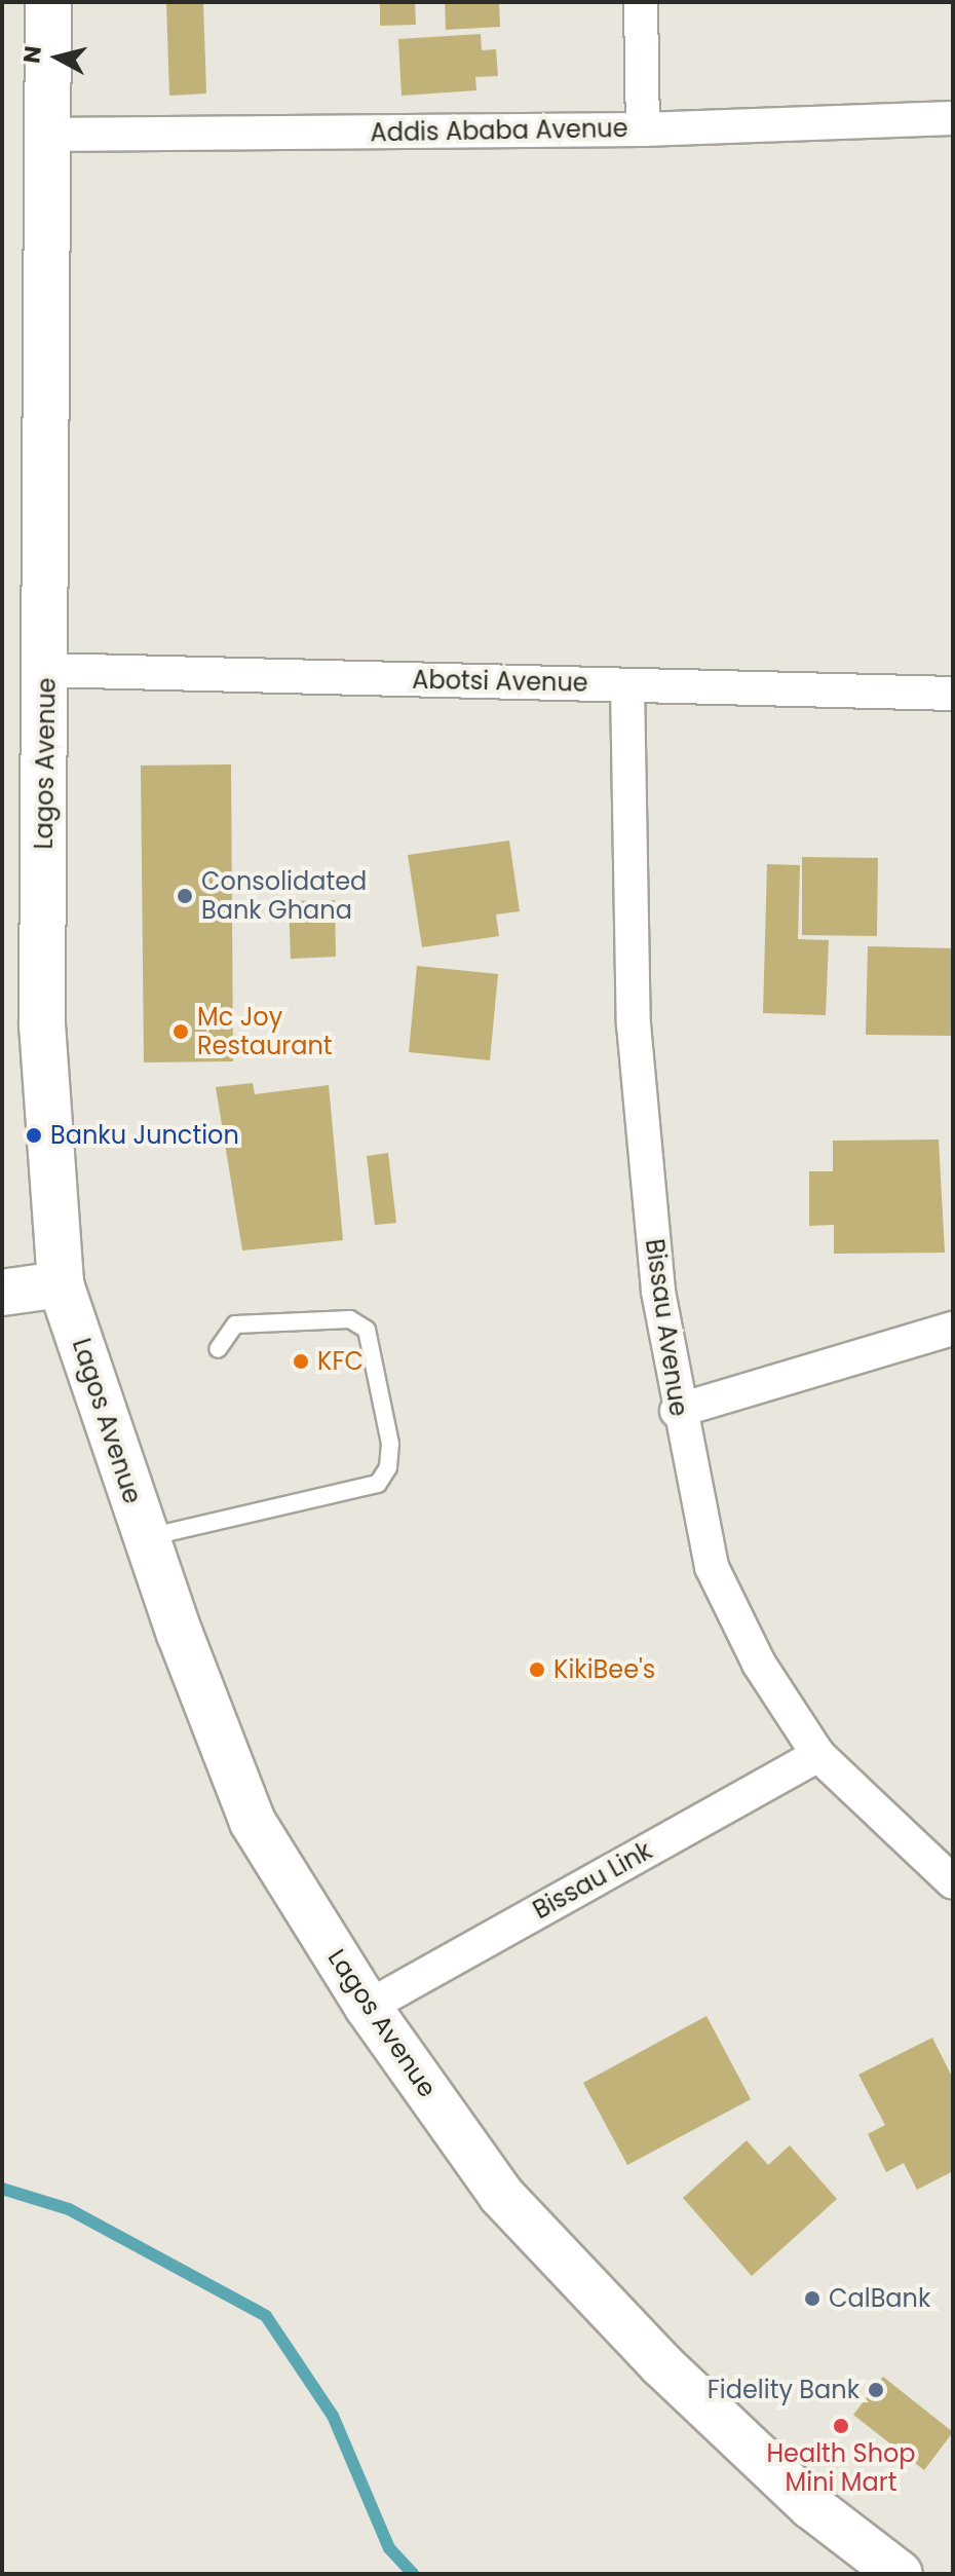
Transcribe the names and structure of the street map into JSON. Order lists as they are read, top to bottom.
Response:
{
  "streets": {
    "street": [
      "Addis Ababa Avenue",
      "Abotsi Avenue",
      "Lagos Avenue",
      "Bissau Avenue",
      "Bissau Link"
    ]
  },
  "crossings": [
    ["Addis Ababa Avenue", "Lagos Avenue"],
    ["Abotsi Avenue", "Lagos Avenue"],
    ["Abotsi Avenue", "Bissau Avenue"],
    ["Lagos Avenue", "Bissau Link"],
    ["Bissau Avenue", "Bissau Link"]
  ],
  "places": [
    "Consolidated Bank Ghana",
    "Mc Joy Restaurant",
    "Banku Junction",
    "KFC",
    "KikiBee's",
    "CalBank",
    "Fidelity Bank",
    "Health Shop Mini Mart"
  ],
  "north": "left"
}
